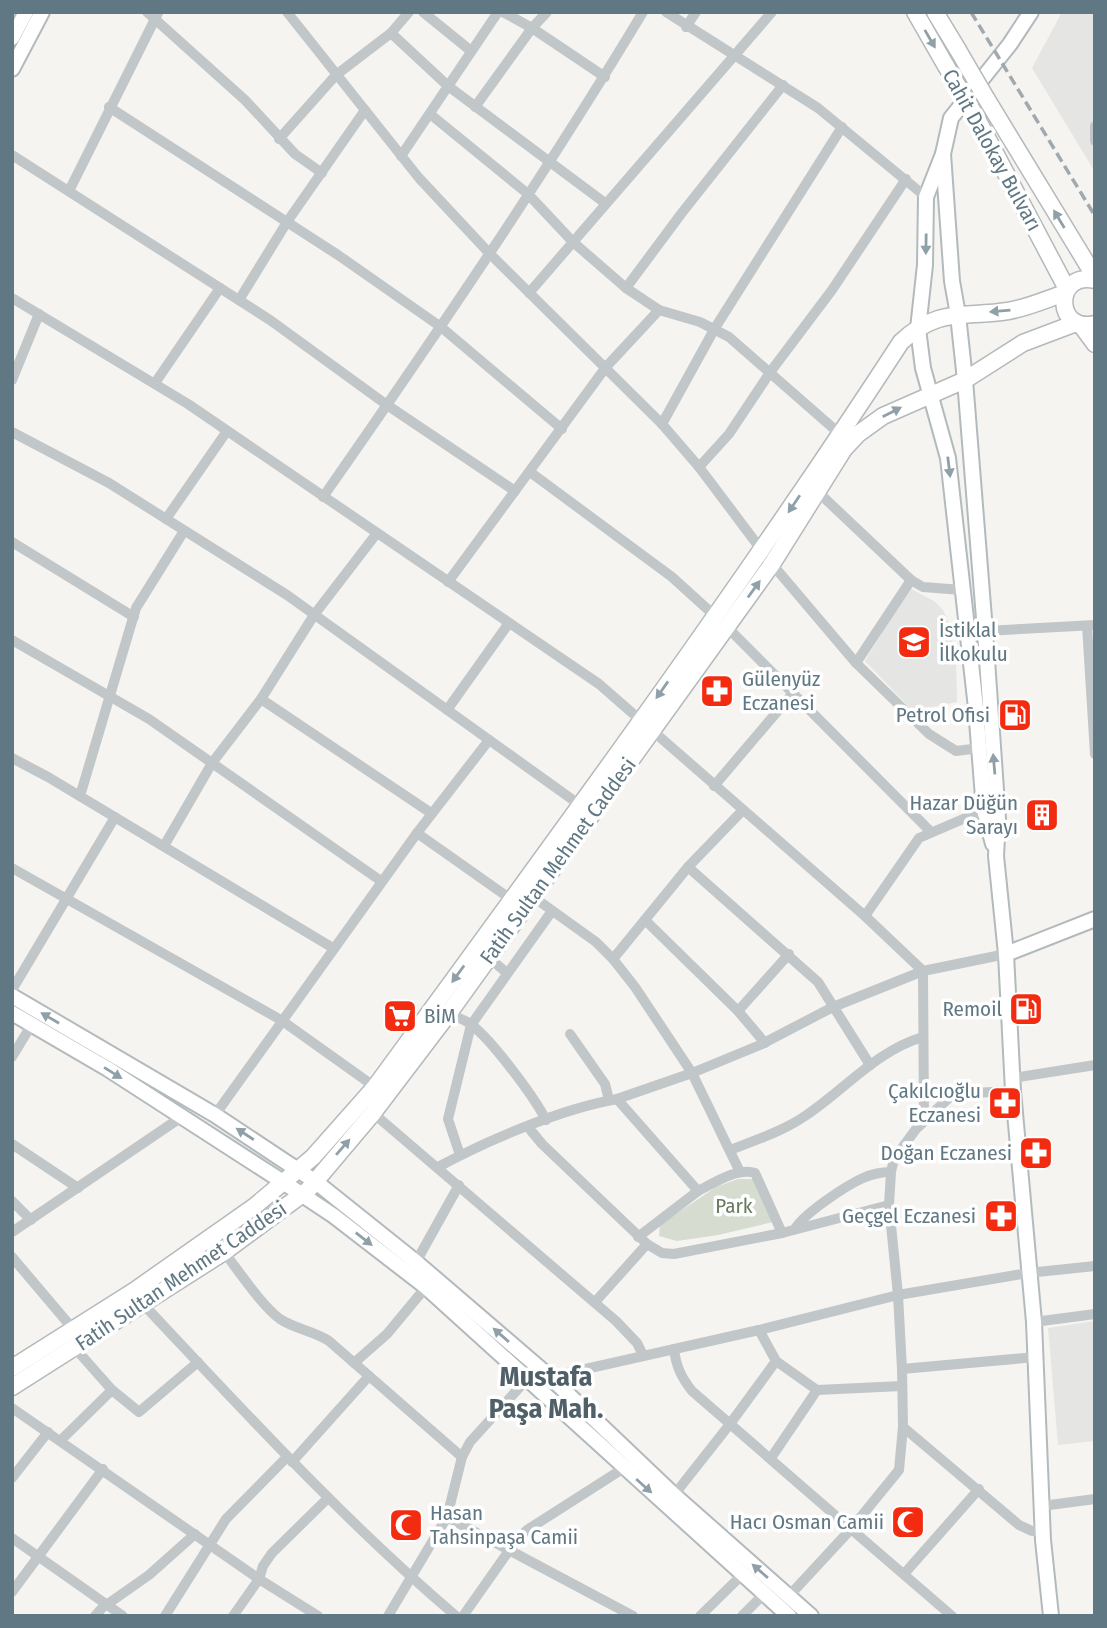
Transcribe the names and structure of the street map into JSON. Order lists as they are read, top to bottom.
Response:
{
  "streets": {
    "main road": ["Cahit Dalokay Bulvarı", "Fatih Sultan Mehmet Caddesi"]
  },
  "crossings": [
    ["Cahit Dalokay Bulvarı", "Fatih Sultan Mehmet Caddesi"]
  ],
  "districts": ["Mustafa Paşa Mah."],
  "parks": ["Park"],
  "places": {
    "school or university": ["İstiklal İlkokulu"],
    "pharmacy": [
      "Gülenyüz Eczanesi",
      "Çakılcıoğlu Eczanesi",
      "Doğan Eczanesi",
      "Geçgel Eczanesi"
    ],
    "fuel station": ["Petrol Ofisi", "Remoil"],
    "building": ["Hazar Düğün Sarayı"],
    "supermarket": ["BİM"],
    "mosque": ["Hacı Osman Camii", "Hasan Tahsinpaşa Camii"]
  }
}
